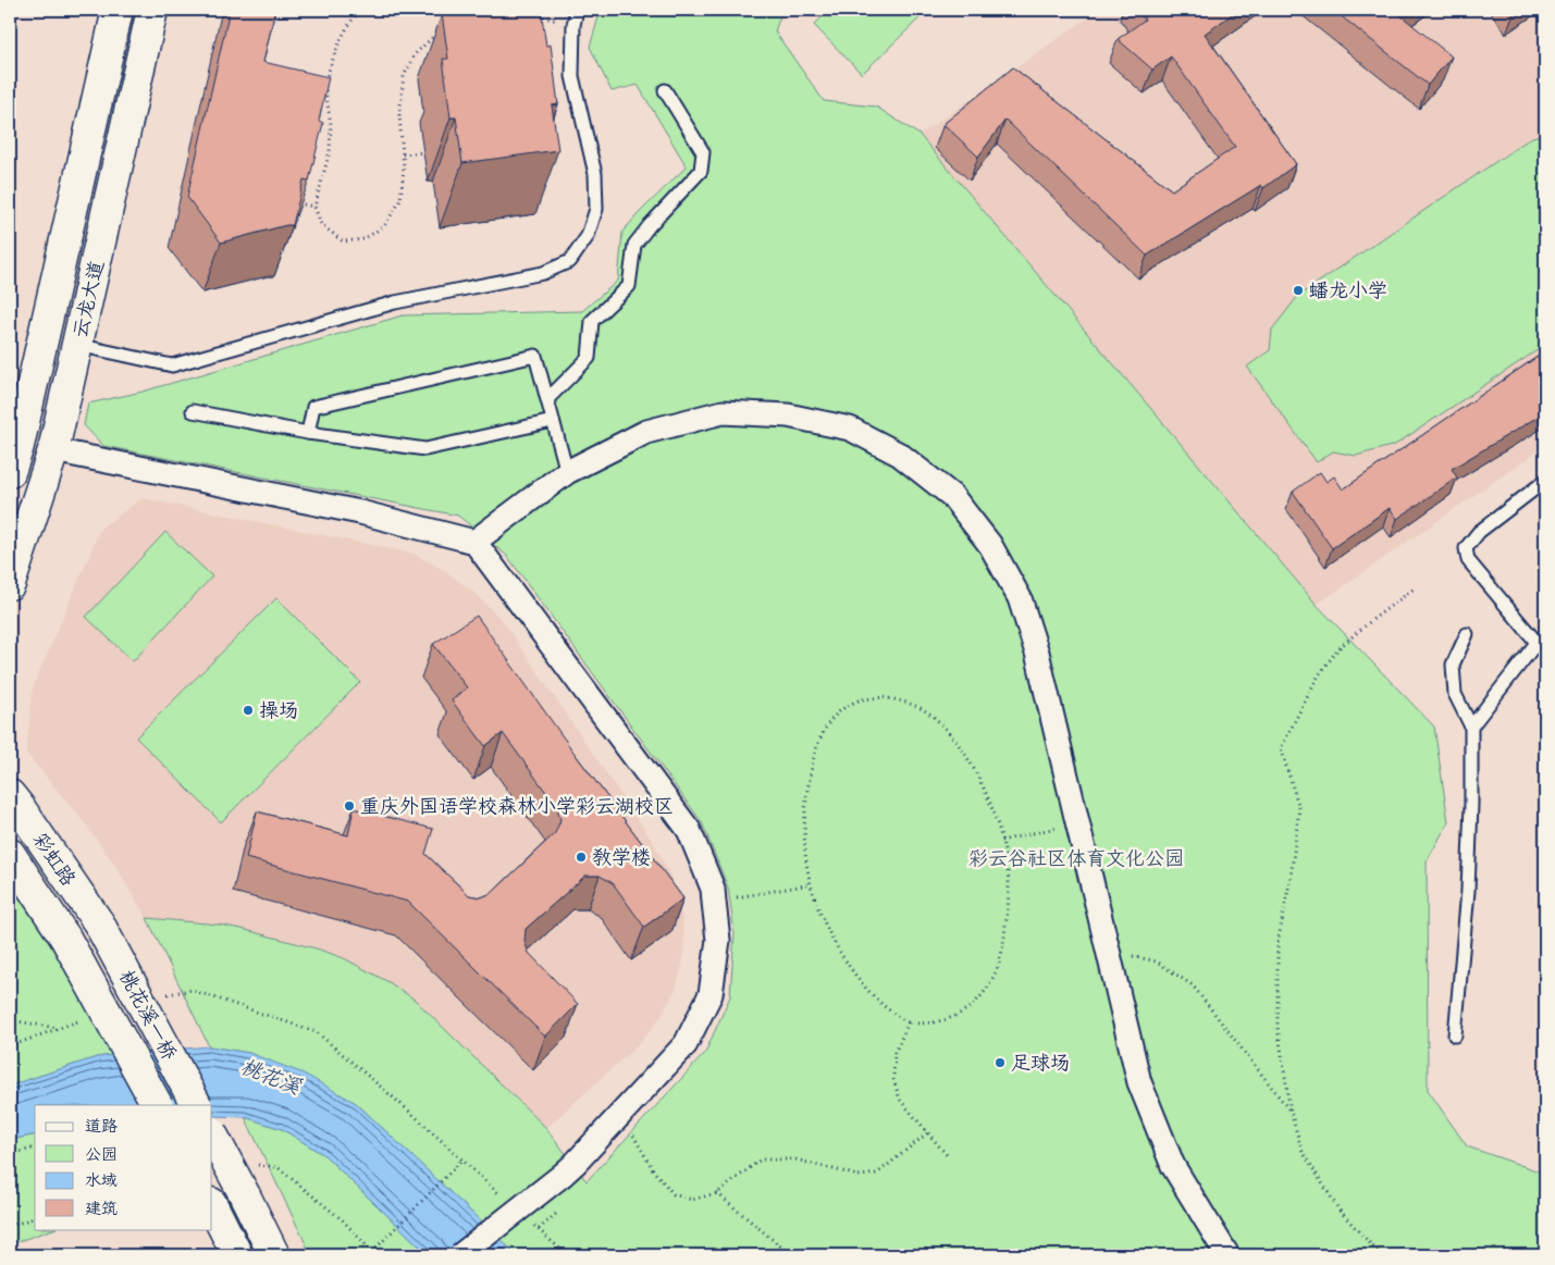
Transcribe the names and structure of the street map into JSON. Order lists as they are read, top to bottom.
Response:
{
  "streets": {
    "main road": ["云龙大道", "彩虹路", "桃花溪一桥"]
  },
  "crossings": [
    ["彩虹路", "桃花溪一桥"]
  ],
  "water": ["桃花溪"],
  "parks": ["彩云谷社区体育文化公园"],
  "places": [
    "蟠龙小学",
    "操场",
    "重庆外国语学校森林小学彩云湖校区",
    "教学楼",
    "足球场"
  ],
  "legend": [
    "道路",
    "公园",
    "水域",
    "建筑"
  ]
}
